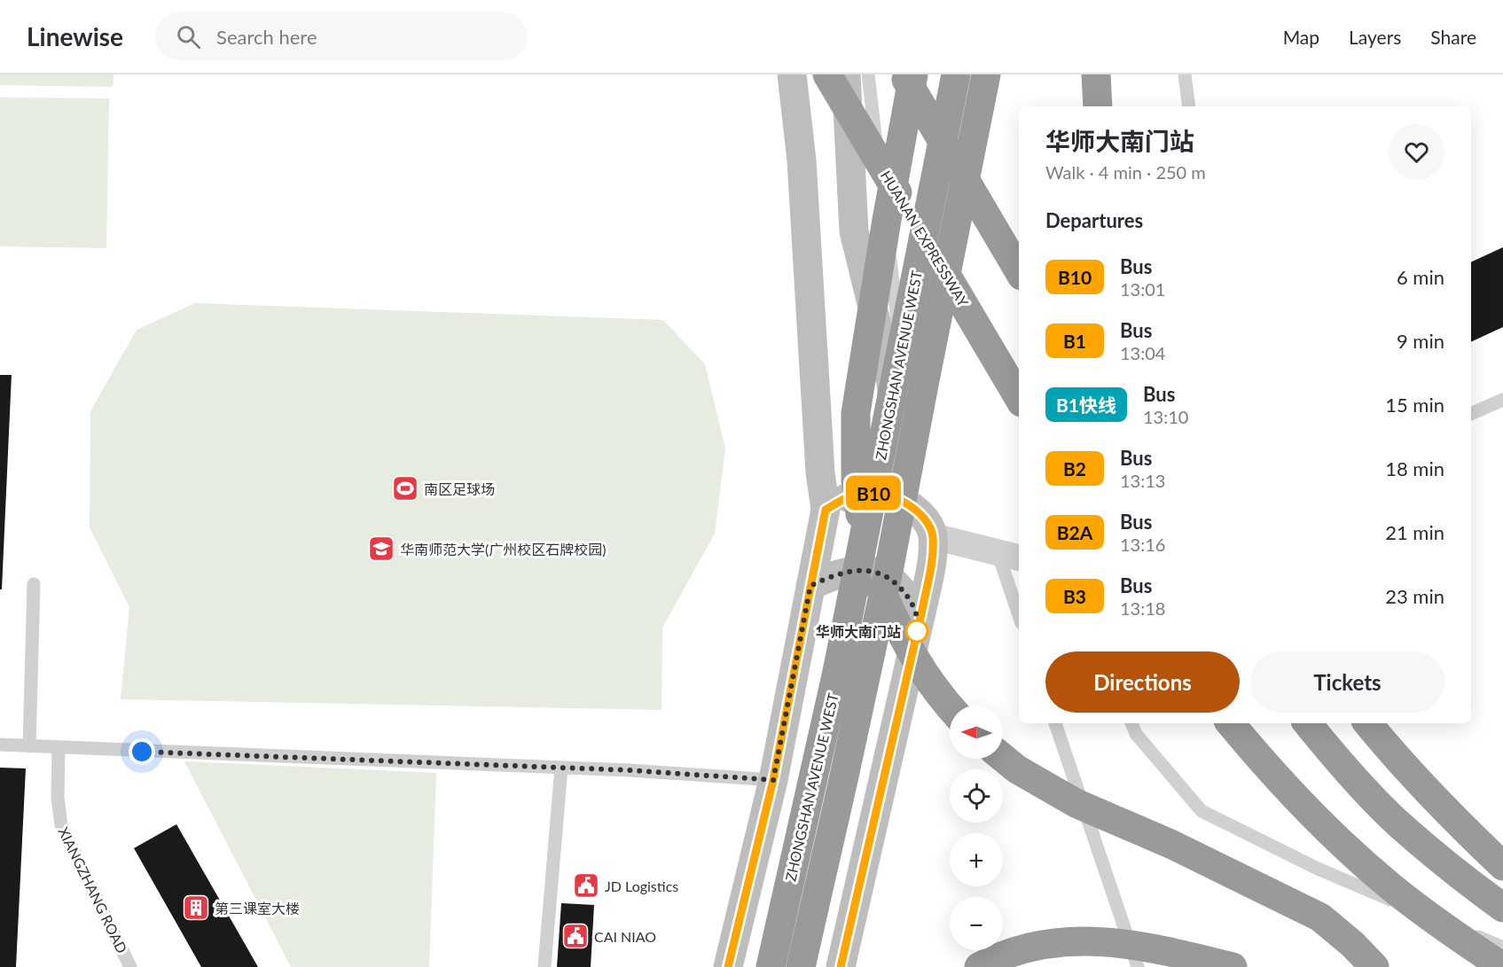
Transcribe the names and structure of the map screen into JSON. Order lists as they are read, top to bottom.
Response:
{
  "streets": {
    "highway": ["HUANAN EXPRESSWAY", "ZHONGSHAN AVENUE WEST"],
    "lane": ["XIANGZHANG ROAD"]
  },
  "places": {
    "sports": ["南区足球场"],
    "school or university": ["华南师范大学(广州校区石牌校园)"],
    "other": ["华师大南门站"],
    "public building": ["JD Logistics", "CAI NIAO"],
    "building": ["第三课室大楼"]
  },
  "lines": ["bus line B10"],
  "north": "left",
  "page": {
    "header": "Linewise",
    "search": "Search here",
    "nav": ["Map", "Layers", "Share"],
    "on_map": "B10",
    "heading": [
      ["华师大南门站", "Walk · 4 min · 250 m"],
      "Departures"
    ],
    "list": [
      {
        "mark": "B10",
        "name": "Bus",
        "note": "13:01",
        "value": "6 min"
      },
      {
        "mark": "B1",
        "name": "Bus",
        "note": "13:04",
        "value": "9 min"
      },
      {
        "mark": "B1快线",
        "name": "Bus",
        "note": "13:10",
        "value": "15 min"
      },
      {
        "mark": "B2",
        "name": "Bus",
        "note": "13:13",
        "value": "18 min"
      },
      {
        "mark": "B2A",
        "name": "Bus",
        "note": "13:16",
        "value": "21 min"
      },
      {
        "mark": "B3",
        "name": "Bus",
        "note": "13:18",
        "value": "23 min"
      }
    ],
    "buttons": ["Directions", "Tickets"],
    "map_buttons": ["+", "−"]
  }
}
